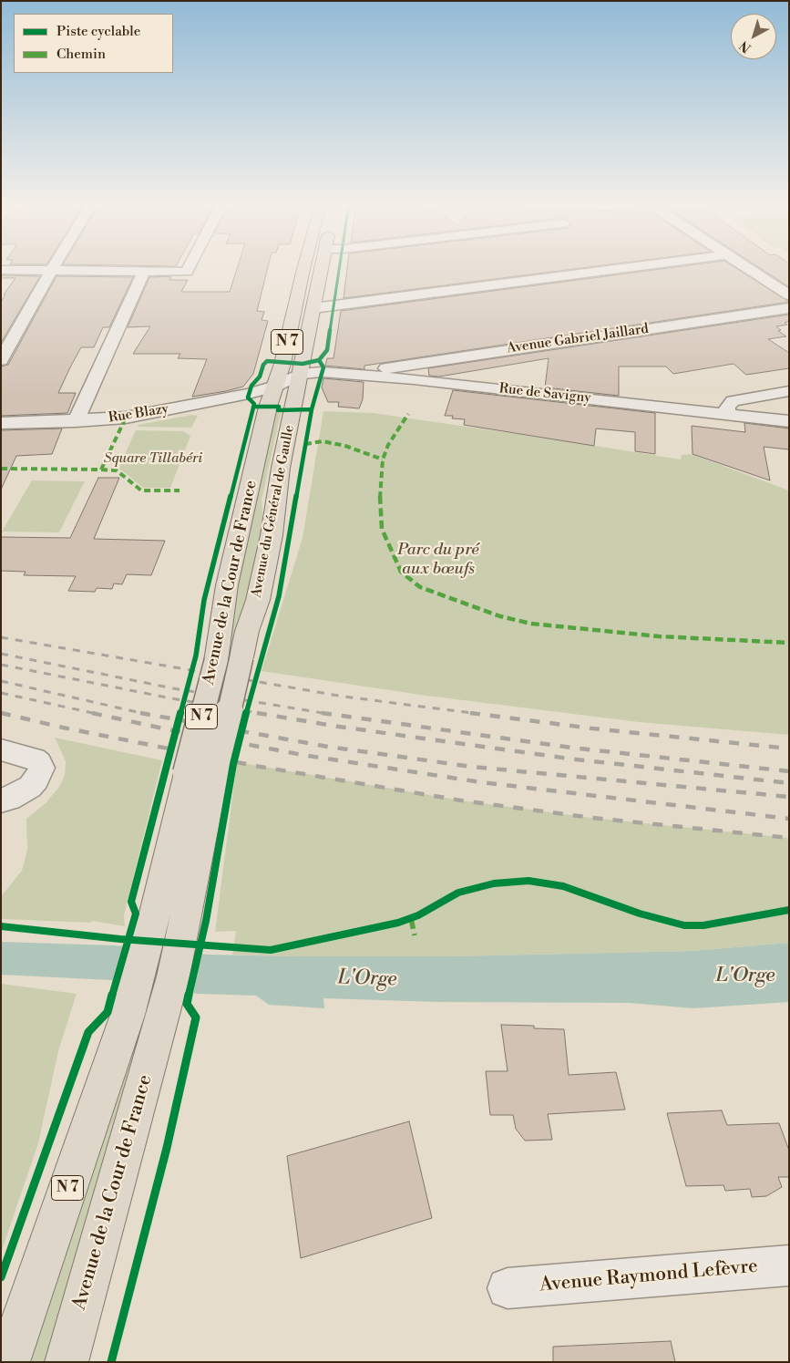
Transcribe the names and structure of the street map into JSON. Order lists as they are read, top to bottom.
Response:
{
  "streets": {
    "main road": ["N 7", "Avenue du Général de Gaulle", "Avenue de la Cour de France"],
    "street": [
      "Avenue Gabriel Jaillard",
      "Rue de Savigny",
      "Rue Blazy",
      "Avenue Raymond Lefèvre"
    ]
  },
  "crossings": [
    ["Avenue Gabriel Jaillard", "Rue de Savigny"],
    ["N 7", "Avenue de la Cour de France"],
    ["Rue de Savigny", "Avenue du Général de Gaulle"],
    ["Rue Blazy", "Avenue de la Cour de France"],
    ["Avenue du Général de Gaulle", "Avenue de la Cour de France"]
  ],
  "water": ["L'Orge"],
  "parks": ["Square Tillabéri", "Parc du pré aux bœufs"],
  "legend": ["Piste cyclable", "Chemin"],
  "north": "bottom left"
}
